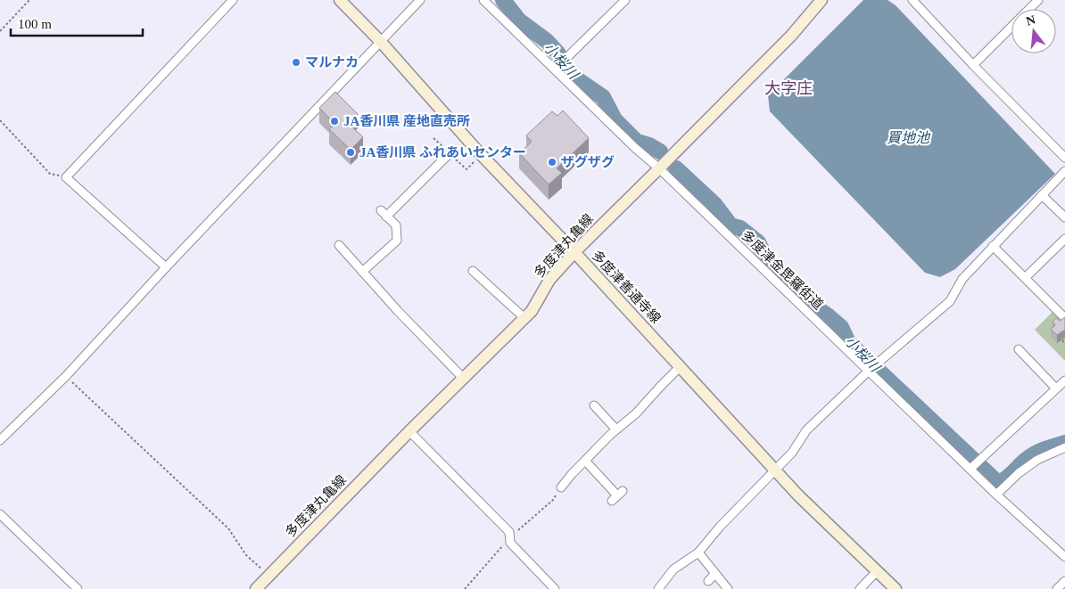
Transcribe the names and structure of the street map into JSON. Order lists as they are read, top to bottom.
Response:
{
  "streets": {
    "main road": ["多度津丸亀線", "多度津善通寺線"],
    "street": ["多度津金毘羅街道"]
  },
  "crossings": [
    ["多度津丸亀線", "多度津金毘羅街道"],
    ["多度津丸亀線", "多度津善通寺線"]
  ],
  "districts": ["大字庄"],
  "water": ["小桜川", "買地池"],
  "places": [
    "マルナカ",
    "JA香川県 産地直売所",
    "JA香川県 ふれあいセンター",
    "ザグザグ"
  ],
  "scale_bar": "100 m",
  "north": "top"
}
